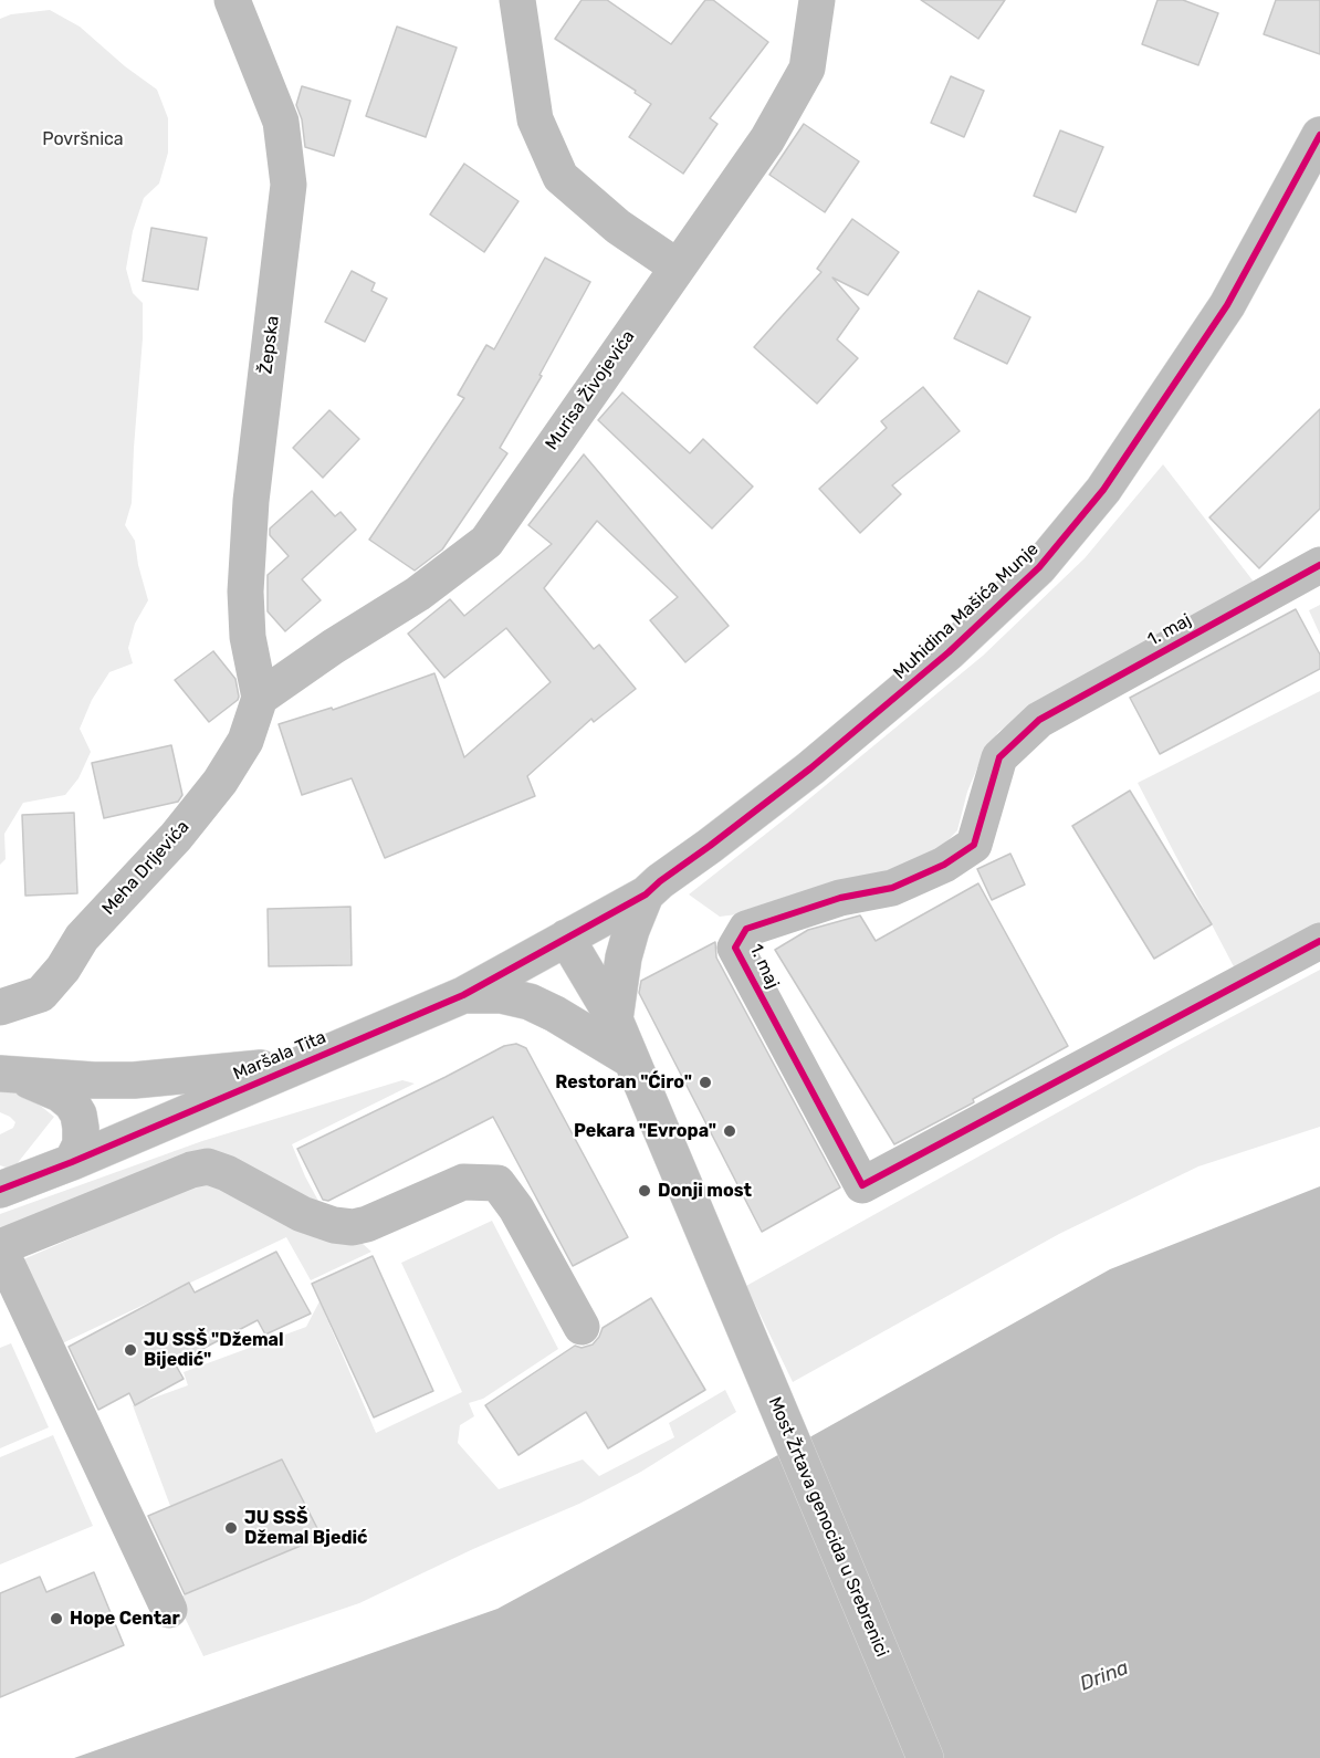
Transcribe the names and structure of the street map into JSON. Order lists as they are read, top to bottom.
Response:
{
  "streets": {
    "street": [
      "Žepska",
      "Murisa Živojevića",
      "Muhidina Mašića Munje",
      "1. maj",
      "Meha Drljevića",
      "Maršala Tita",
      "Most Žrtava genocida u Srebrenici"
    ]
  },
  "crossings": [
    ["Žepska", "Murisa Živojevića"],
    ["Žepska", "Meha Drljevića"],
    ["Murisa Živojevića", "Meha Drljevića"],
    ["Muhidina Mašića Munje", "Maršala Tita"],
    ["Muhidina Mašića Munje", "Most Žrtava genocida u Srebrenici"],
    ["Maršala Tita", "Most Žrtava genocida u Srebrenici"]
  ],
  "water": ["Drina"],
  "parks": ["Površnica"],
  "places": [
    "Restoran \"Ćiro\"",
    "Pekara \"Evropa\"",
    "Donji most",
    "JU SSŠ \"Džemal Bijedić\"",
    "JU SSŠ Džemal Bjedić",
    "Hope Centar"
  ]
}
